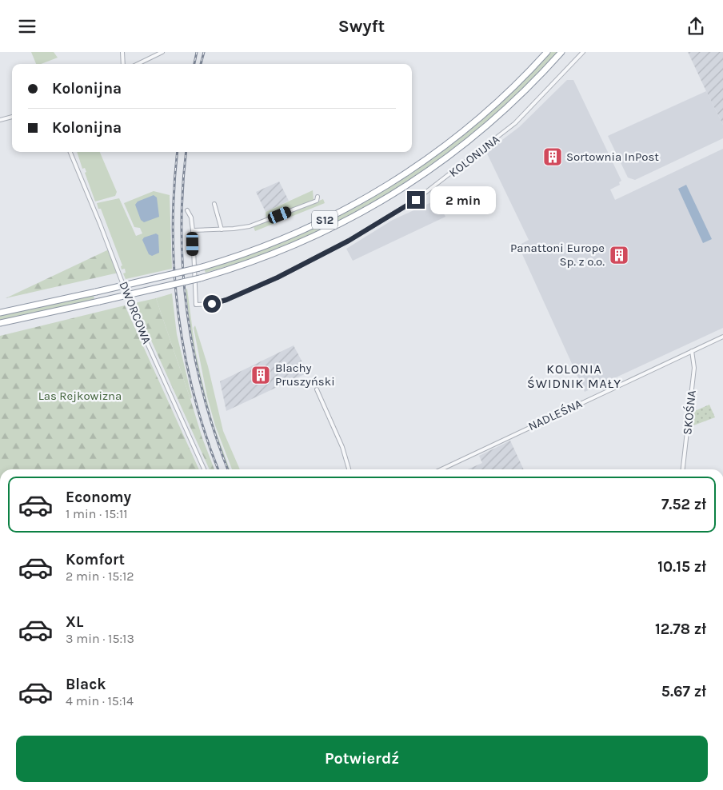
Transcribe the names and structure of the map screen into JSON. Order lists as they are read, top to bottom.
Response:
{
  "streets": {
    "highway": ["S12"],
    "street": [
      "KOLONIJNA",
      "DWORCOWA",
      "SKOŚNA",
      "NADLEŚNA"
    ]
  },
  "crossings": [
    ["SKOŚNA", "NADLEŚNA"]
  ],
  "districts": ["KOLONIA ŚWIDNIK MAŁY"],
  "parks": ["Las Rejkowizna"],
  "places": {
    "building": ["Sortownia InPost", "Panattoni Europe Sp. z o.o.", "Blachy Pruszyński"]
  },
  "page": {
    "header": "Swyft",
    "banner": ["Kolonijna", "Kolonijna"],
    "bubble": "2 min",
    "list": [
      {
        "name": "Economy",
        "note": "1 min · 15:11",
        "value": "7.52 zł"
      },
      {
        "name": "Komfort",
        "note": "2 min · 15:12",
        "value": "10.15 zł"
      },
      {
        "name": "XL",
        "note": "3 min · 15:13",
        "value": "12.78 zł"
      },
      {
        "name": "Black",
        "note": "4 min · 15:14",
        "value": "5.67 zł"
      }
    ],
    "buttons": "Potwierdź"
  }
}
